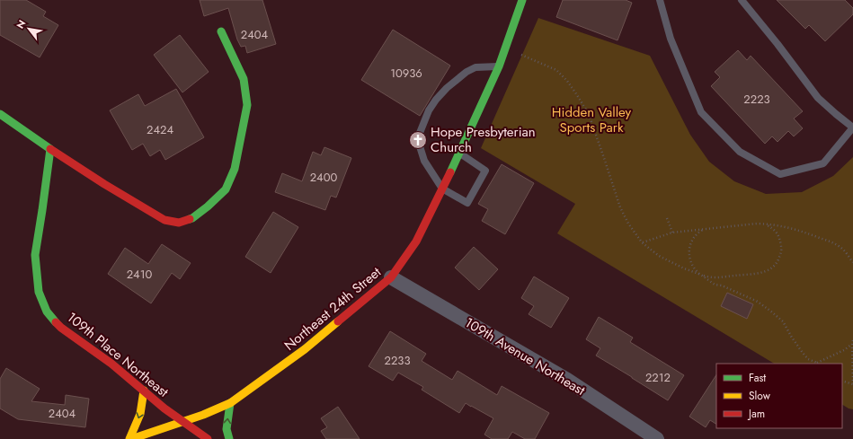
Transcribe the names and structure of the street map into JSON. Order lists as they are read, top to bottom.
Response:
{
  "streets": {
    "street": ["Northeast 24th Street", "109th Place Northeast", "109th Avenue Northeast"]
  },
  "crossings": [
    ["Northeast 24th Street", "109th Place Northeast"],
    ["Northeast 24th Street", "109th Avenue Northeast"]
  ],
  "parks": ["Hidden Valley Sports Park"],
  "places": {
    "church": ["Hope Presbyterian Church"]
  },
  "house_numbers": [
    "2404",
    "10936",
    "2223",
    "2424",
    "2400",
    "2410",
    "2233",
    "2212",
    "2404"
  ],
  "legend": ["Fast", "Slow", "Jam"],
  "north": "top left"
}
